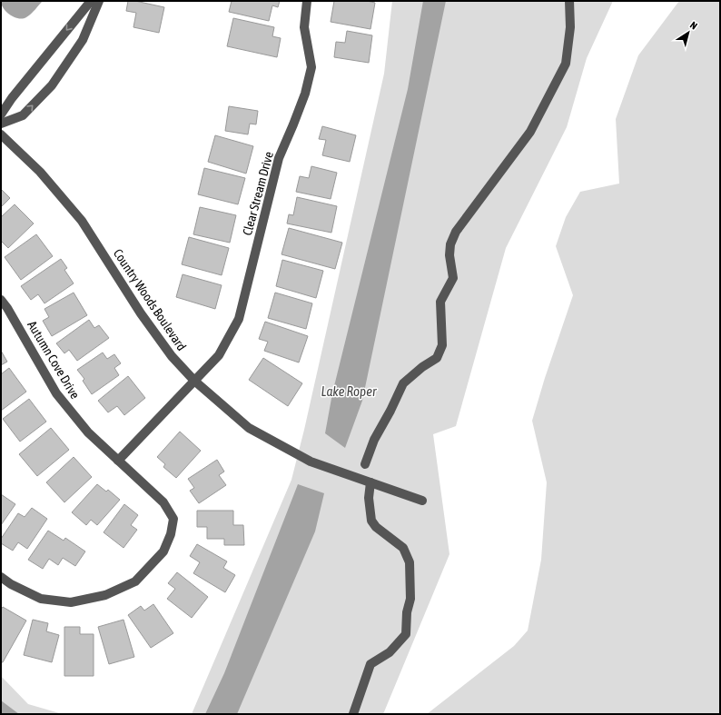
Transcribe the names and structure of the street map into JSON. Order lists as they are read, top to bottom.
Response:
{
  "streets": {
    "street": ["Clear Stream Drive", "Country Woods Boulevard", "Autumn Cove Drive"]
  },
  "crossings": [
    ["Clear Stream Drive", "Country Woods Boulevard"]
  ],
  "water": ["Lake Roper"],
  "north": "top right"
}
